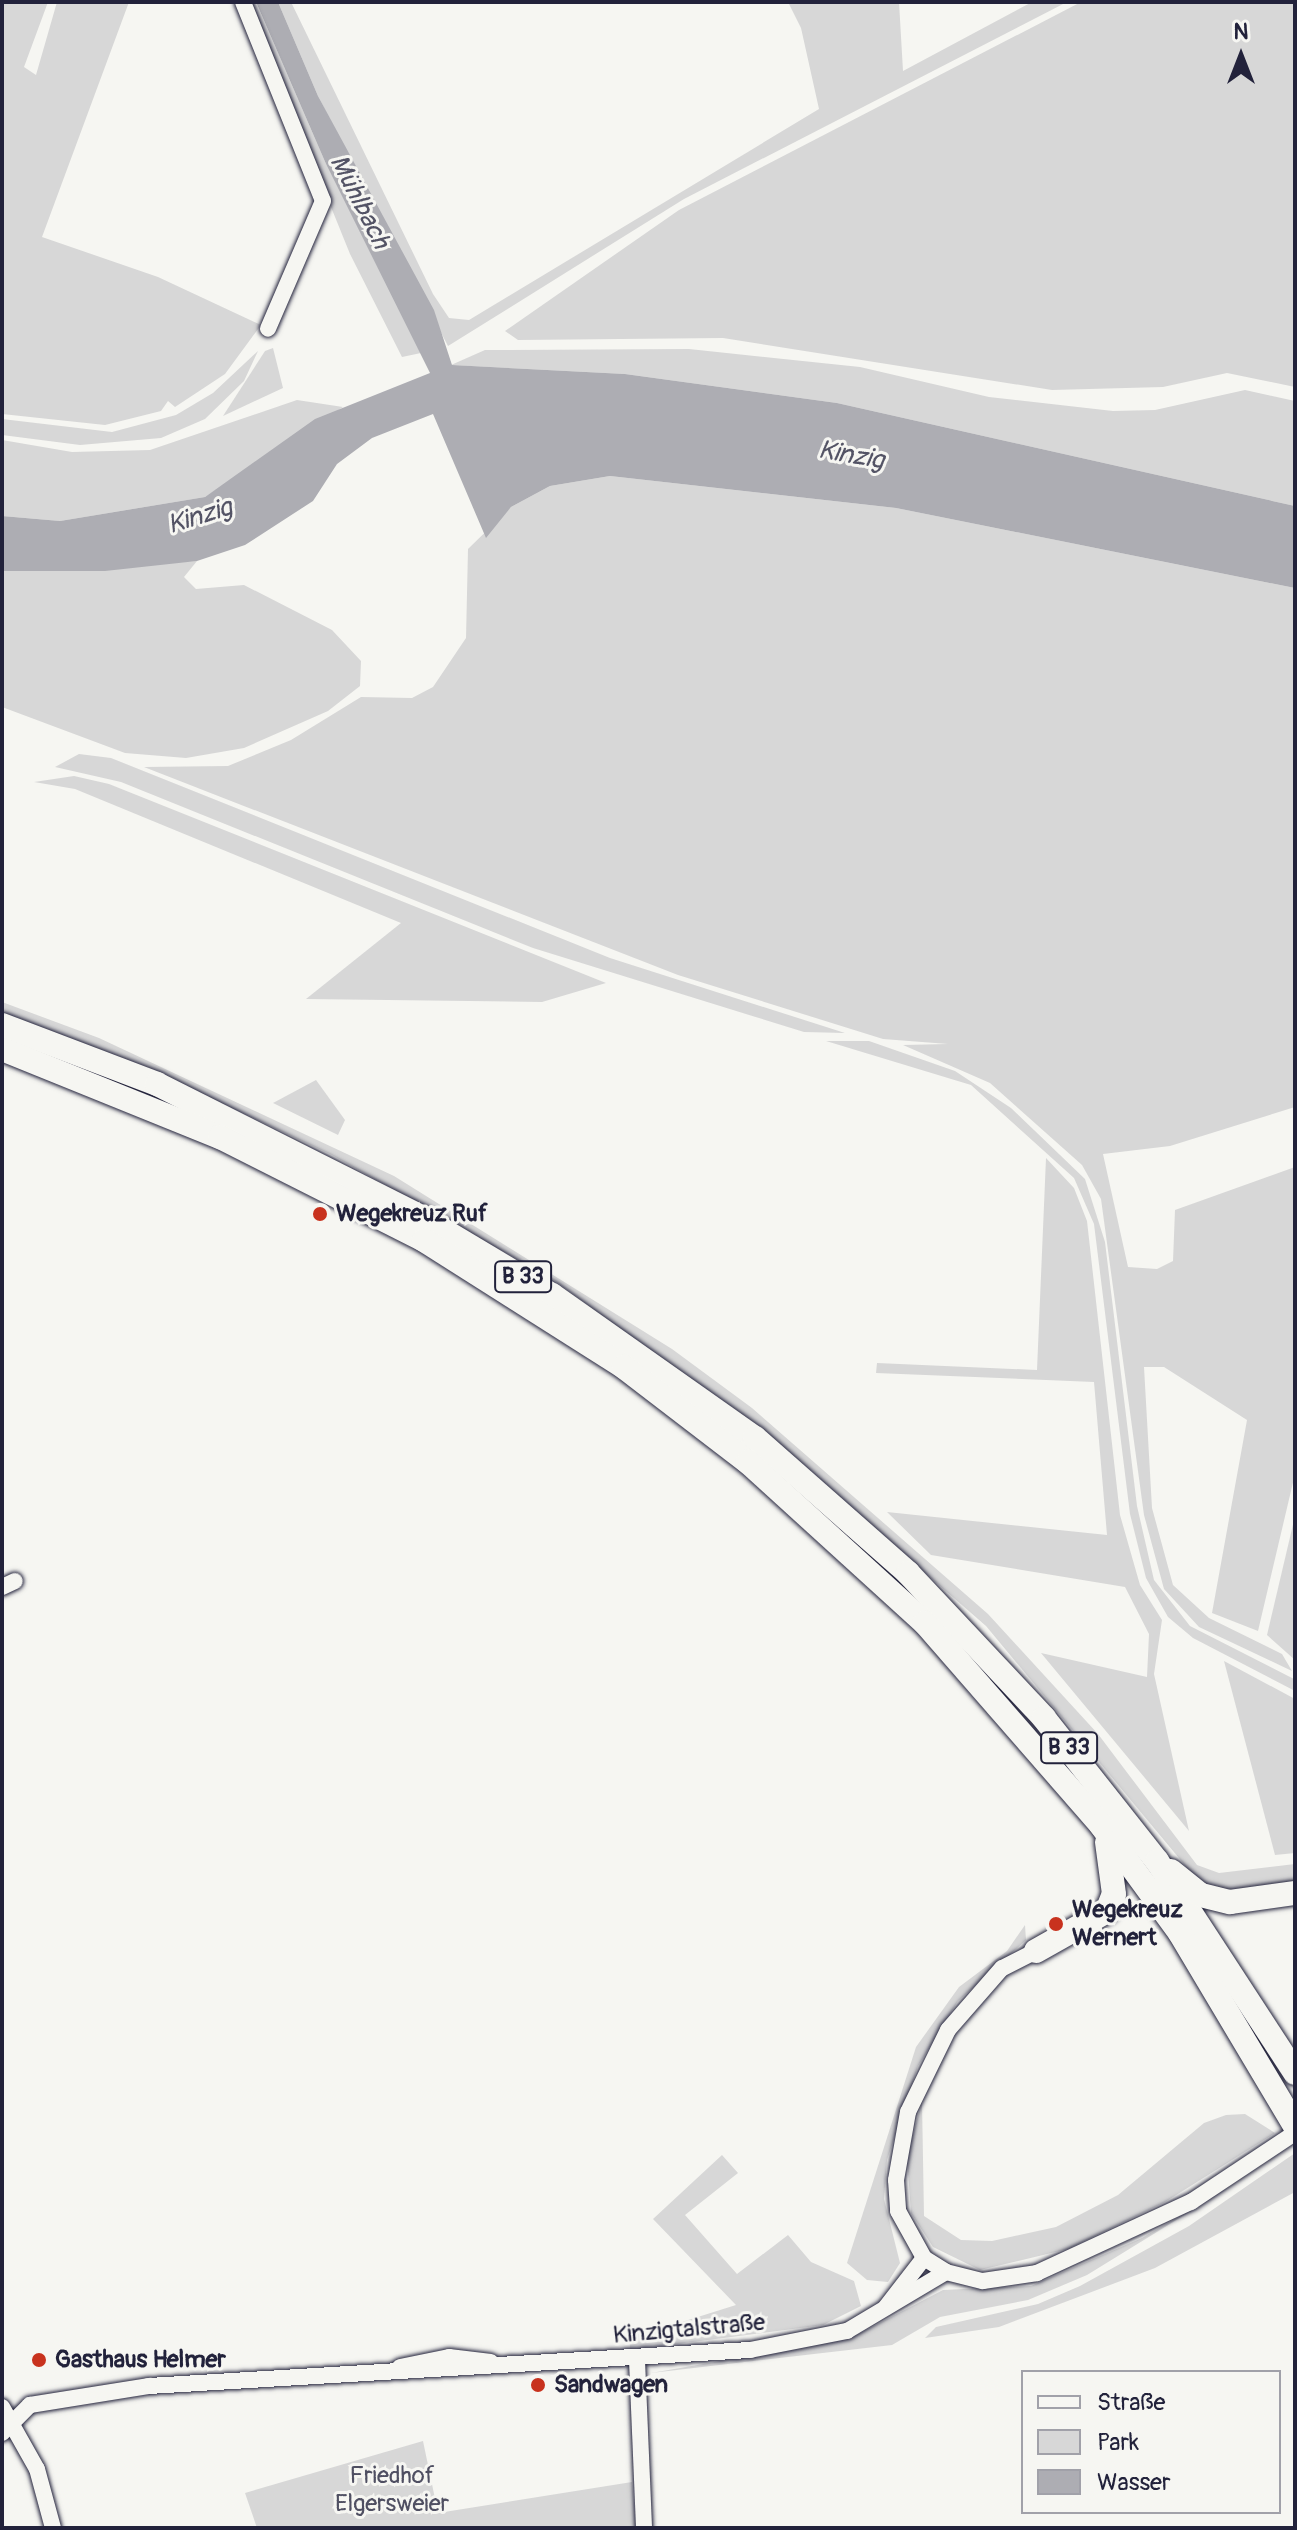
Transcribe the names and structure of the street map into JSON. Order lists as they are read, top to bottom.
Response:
{
  "streets": {
    "highway": ["B 33"],
    "street": ["Kinzigtalstraße"]
  },
  "water": ["Mühlbach", "Kinzig"],
  "parks": ["Friedhof Elgersweier"],
  "places": [
    "Wegekreuz Ruf",
    "Wegekreuz Wernert",
    "Gasthaus Helmer",
    "Sandwagen"
  ],
  "legend": ["Straße", "Park", "Wasser"],
  "north": "top"
}
